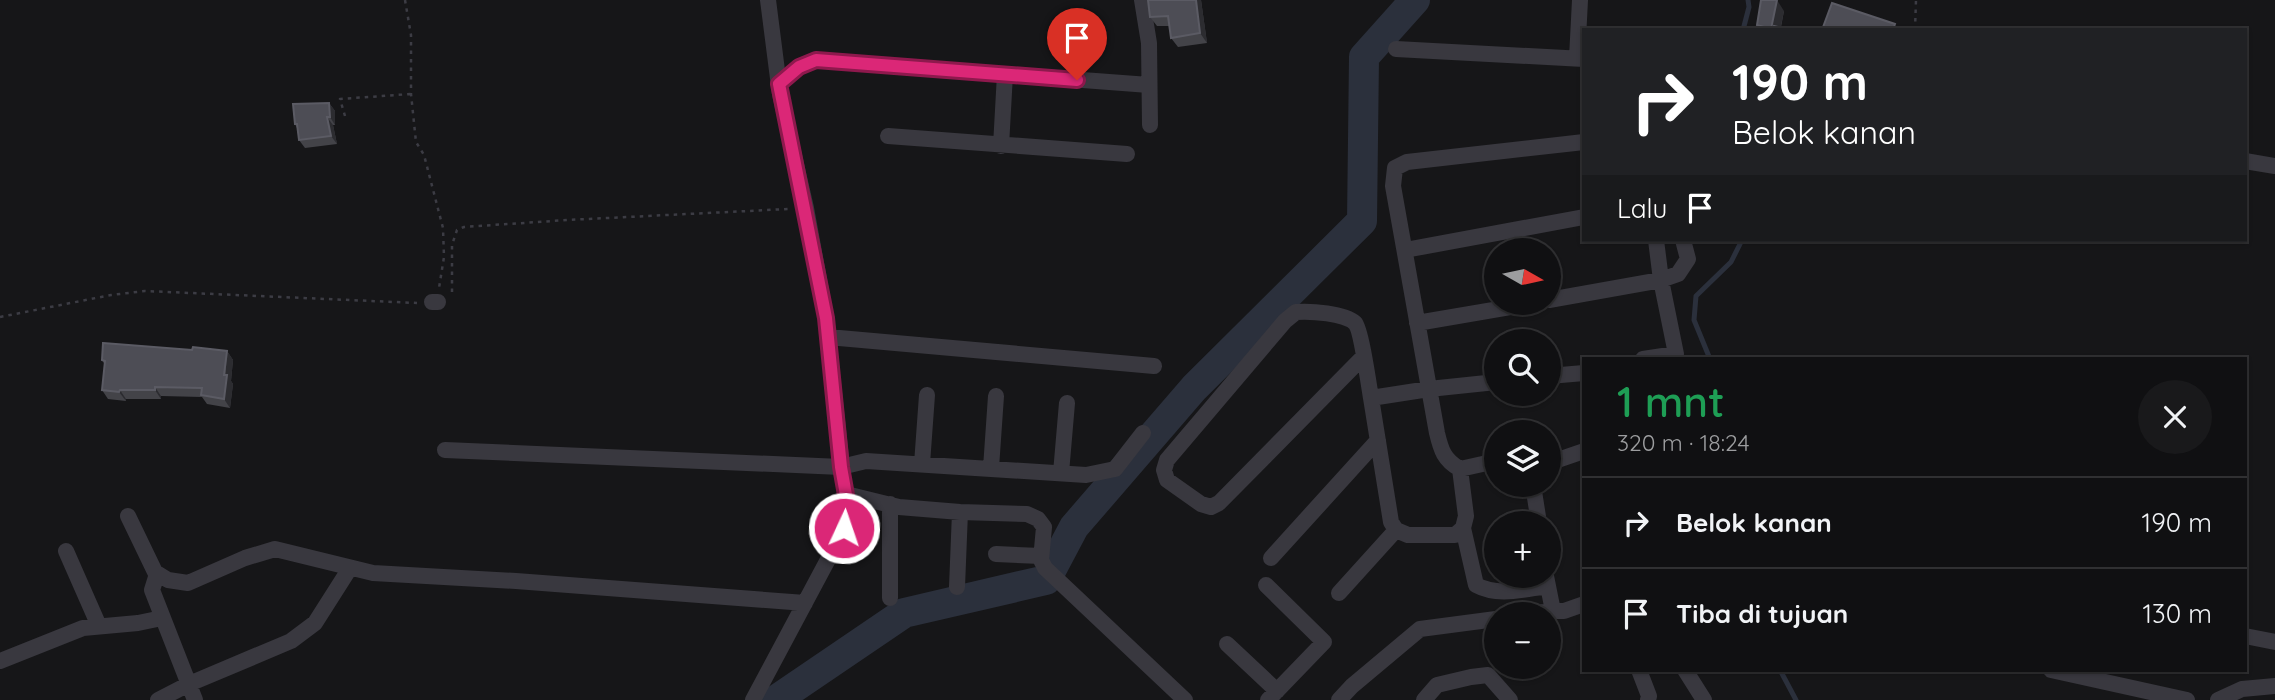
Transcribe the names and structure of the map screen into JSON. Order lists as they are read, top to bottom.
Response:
{
  "north": "right",
  "page": {
    "turn": ["190 m", "Belok kanan"],
    "then": "Lalu",
    "map_buttons": ["+", "−"],
    "heading": ["1 mnt", "320 m · 18:24"],
    "list": [
      {
        "name": "Belok kanan",
        "value": "190 m"
      },
      {
        "name": "Tiba di tujuan",
        "value": "130 m"
      }
    ]
  }
}
